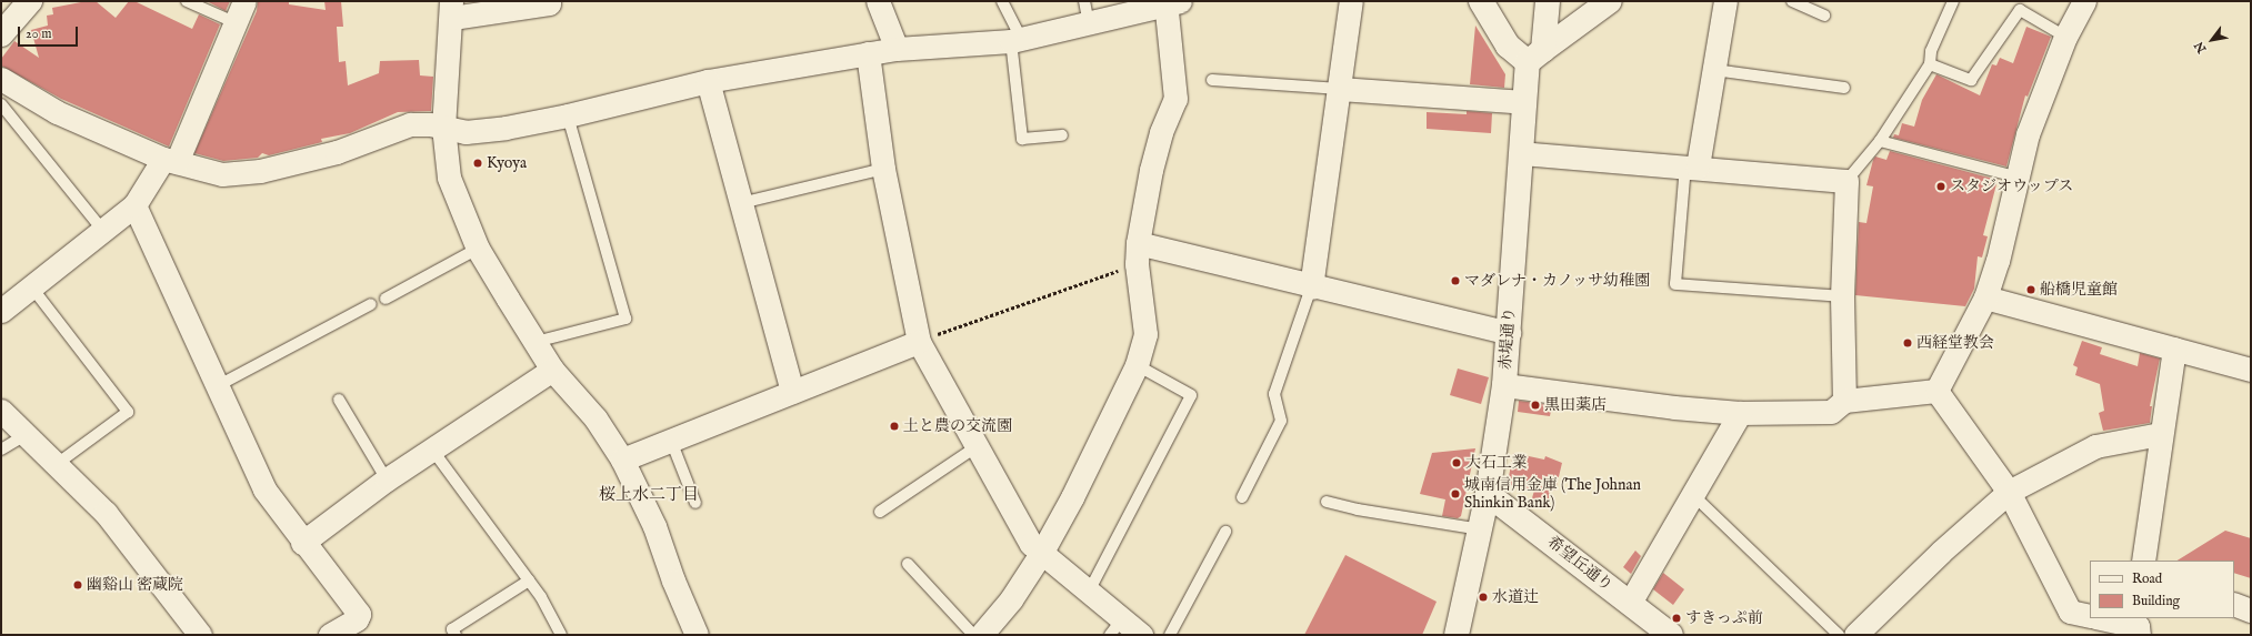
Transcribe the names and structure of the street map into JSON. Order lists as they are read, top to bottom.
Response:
{
  "streets": {
    "main road": ["赤堤通り", "希望丘通り"]
  },
  "crossings": [
    ["赤堤通り", "希望丘通り"]
  ],
  "districts": ["桜上水二丁目"],
  "places": [
    "Kyoya",
    "スタジオウップス",
    "マダレナ・カノッサ幼稚園",
    "船橋児童館",
    "西経堂教会",
    "黒田薬店",
    "土と農の交流園",
    "大石工業",
    "城南信用金庫 (The Johnan Shinkin Bank)",
    "幽谿山 密蔵院",
    "水道辻",
    "すきっぷ前"
  ],
  "legend": ["Road", "Building"],
  "scale_bar": "20 m",
  "north": "bottom left"
}
